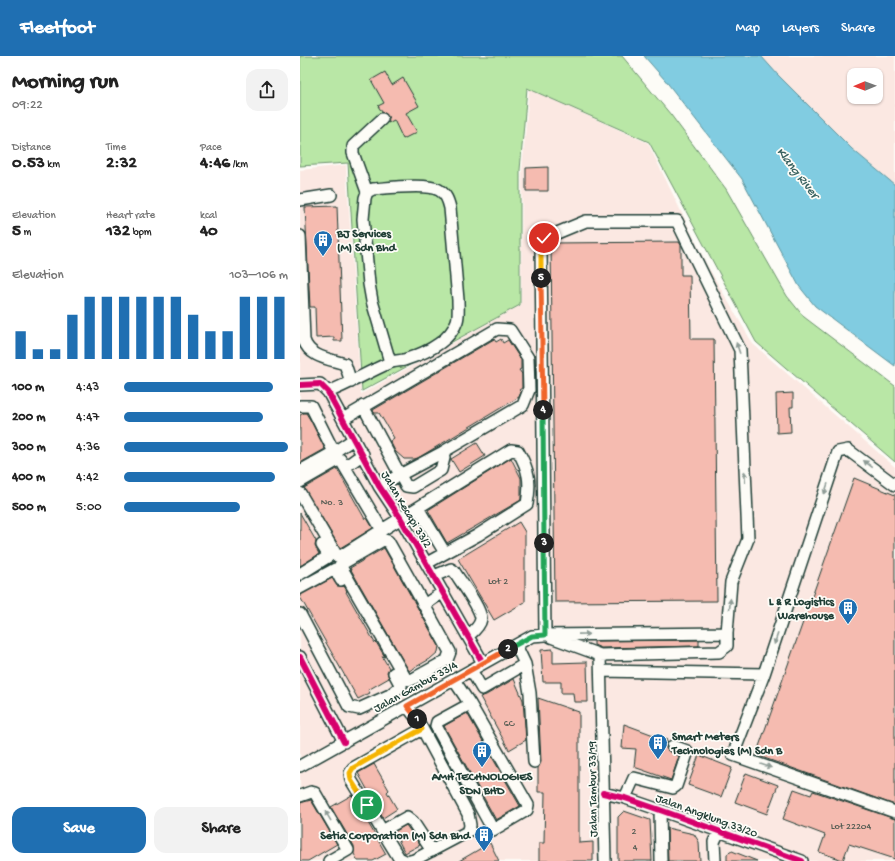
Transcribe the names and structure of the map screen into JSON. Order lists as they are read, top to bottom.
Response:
{
  "streets": {
    "street": [
      "Jalan Kecapi 33/2",
      "Jalan Gambus 33/4",
      "Jalan Tambur 33/19",
      "Jalan Angklung 33/20"
    ]
  },
  "crossings": [
    ["Jalan Kecapi 33/2", "Jalan Gambus 33/4"],
    ["Jalan Tambur 33/19", "Jalan Angklung 33/20"]
  ],
  "water": ["Klang River"],
  "places": {
    "building": [
      "BJ Services (M) Sdn Bhd",
      "L & R Logistics Warehouse",
      "Smart Meters Technologies (M) Sdn B",
      "AMH TECHNOLOGIES SDN BHD",
      "Setia Corporation (M) Sdn Bhd"
    ]
  },
  "house_numbers": [
    "No. 3",
    "Lot 2",
    "6C",
    "Lot 22204",
    "2",
    "4"
  ],
  "north": "left",
  "page": {
    "header": "Fleetfoot",
    "nav": ["Map", "Layers", "Share"],
    "heading": ["Morning run", "09:22"],
    "stats": [
      ["Distance", "0.53 km"],
      ["Time", "2:32"],
      ["Pace", "4:46 /km"],
      ["Elevation", "5 m"],
      ["Heart rate", "132 bpm"],
      ["kcal", "40"]
    ],
    "chart": ["Elevation", "103–106 m"],
    "pins": [
      "5",
      "4",
      "3",
      "2",
      "1"
    ],
    "list": [
      {
        "name": "100 m",
        "note": "4:43"
      },
      {
        "name": "200 m",
        "note": "4:47"
      },
      {
        "name": "300 m",
        "note": "4:36"
      },
      {
        "name": "400 m",
        "note": "4:42"
      },
      {
        "name": "500 m",
        "note": "5:00"
      }
    ],
    "buttons": ["Save", "Share"]
  }
}
